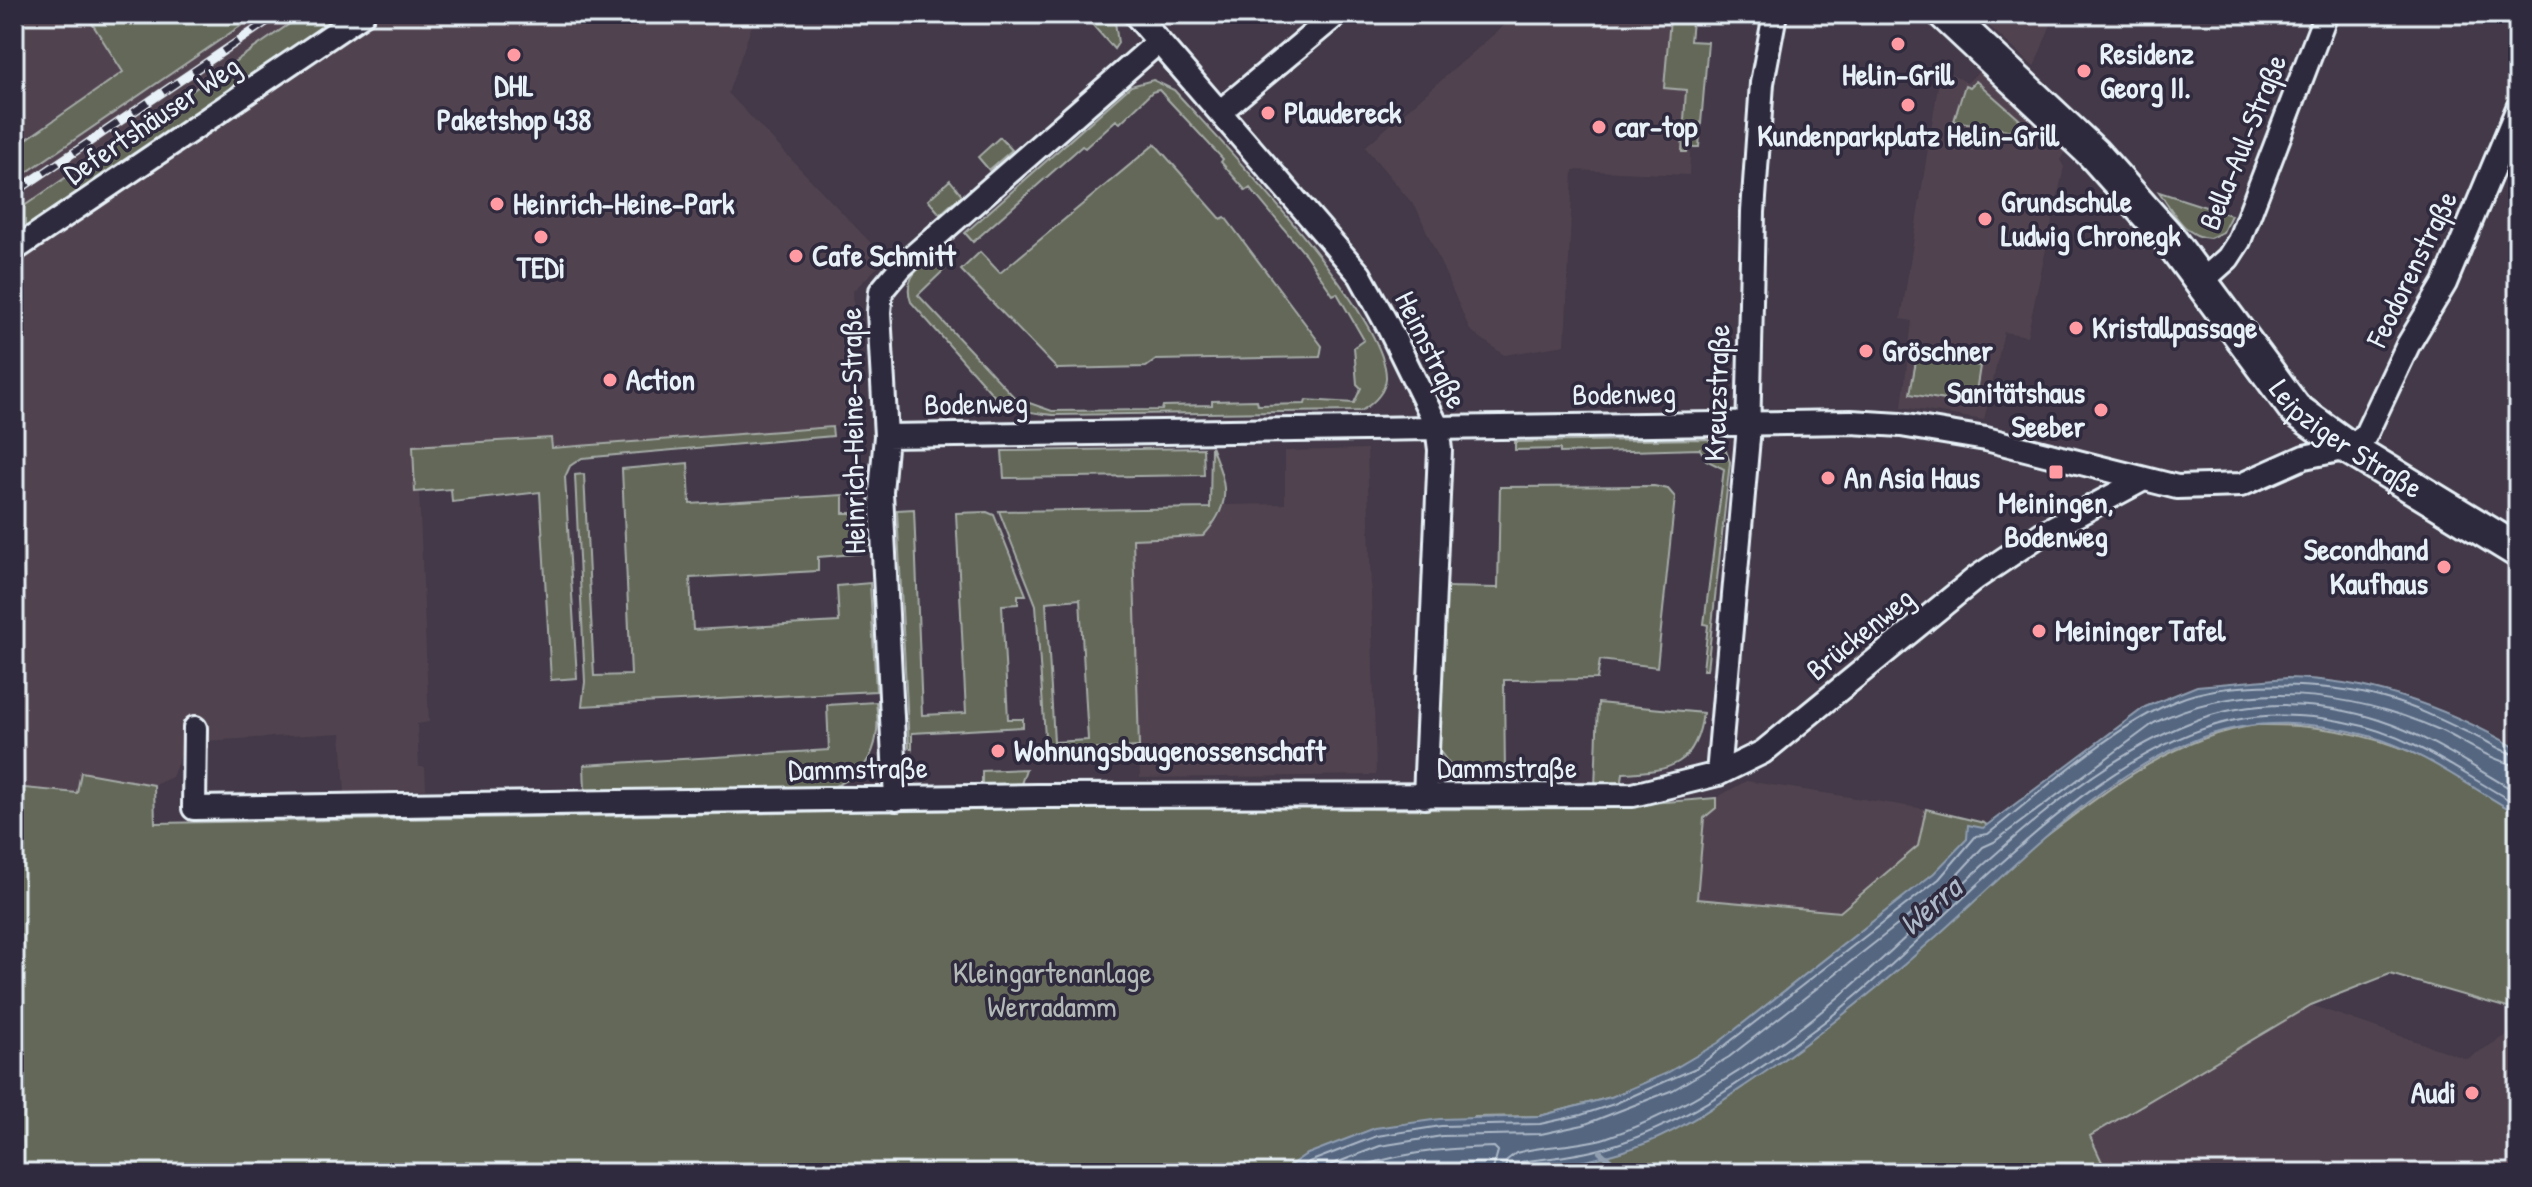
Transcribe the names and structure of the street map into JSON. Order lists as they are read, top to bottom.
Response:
{
  "streets": {
    "main road": ["Leipziger Straße"],
    "street": [
      "Defertshäuser Weg",
      "Bella-Aul-Straße",
      "Feodorenstraße",
      "Heimstraße",
      "Kreuzstraße",
      "Bodenweg",
      "Heinrich-Heine-Straße",
      "Brückenweg",
      "Dammstraße"
    ]
  },
  "crossings": [
    ["Bella-Aul-Straße", "Leipziger Straße"],
    ["Feodorenstraße", "Bodenweg"],
    ["Feodorenstraße", "Leipziger Straße"],
    ["Heimstraße", "Bodenweg"],
    ["Heimstraße", "Heinrich-Heine-Straße"],
    ["Heimstraße", "Dammstraße"],
    ["Kreuzstraße", "Bodenweg"],
    ["Kreuzstraße", "Brückenweg"],
    ["Bodenweg", "Heinrich-Heine-Straße"],
    ["Bodenweg", "Leipziger Straße"],
    ["Bodenweg", "Brückenweg"],
    ["Heinrich-Heine-Straße", "Dammstraße"],
    ["Brückenweg", "Dammstraße"]
  ],
  "water": ["Werra"],
  "parks": ["Kleingartenanlage Werradamm"],
  "places": {
    "other": [
      "Helin-Grill",
      "DHL Paketshop 438",
      "Residenz Georg II.",
      "Kundenparkplatz Helin-Grill",
      "Plaudereck",
      "car-top",
      "Heinrich-Heine-Park",
      "Grundschule Ludwig Chronegk",
      "TEDi",
      "Cafe Schmitt",
      "Kristallpassage",
      "Gröschner",
      "Action",
      "Sanitätshaus Seeber",
      "An Asia Haus",
      "Secondhand Kaufhaus",
      "Meininger Tafel",
      "Wohnungsbaugenossenschaft",
      "Audi"
    ],
    "transit": ["Meiningen, Bodenweg"]
  }
}
